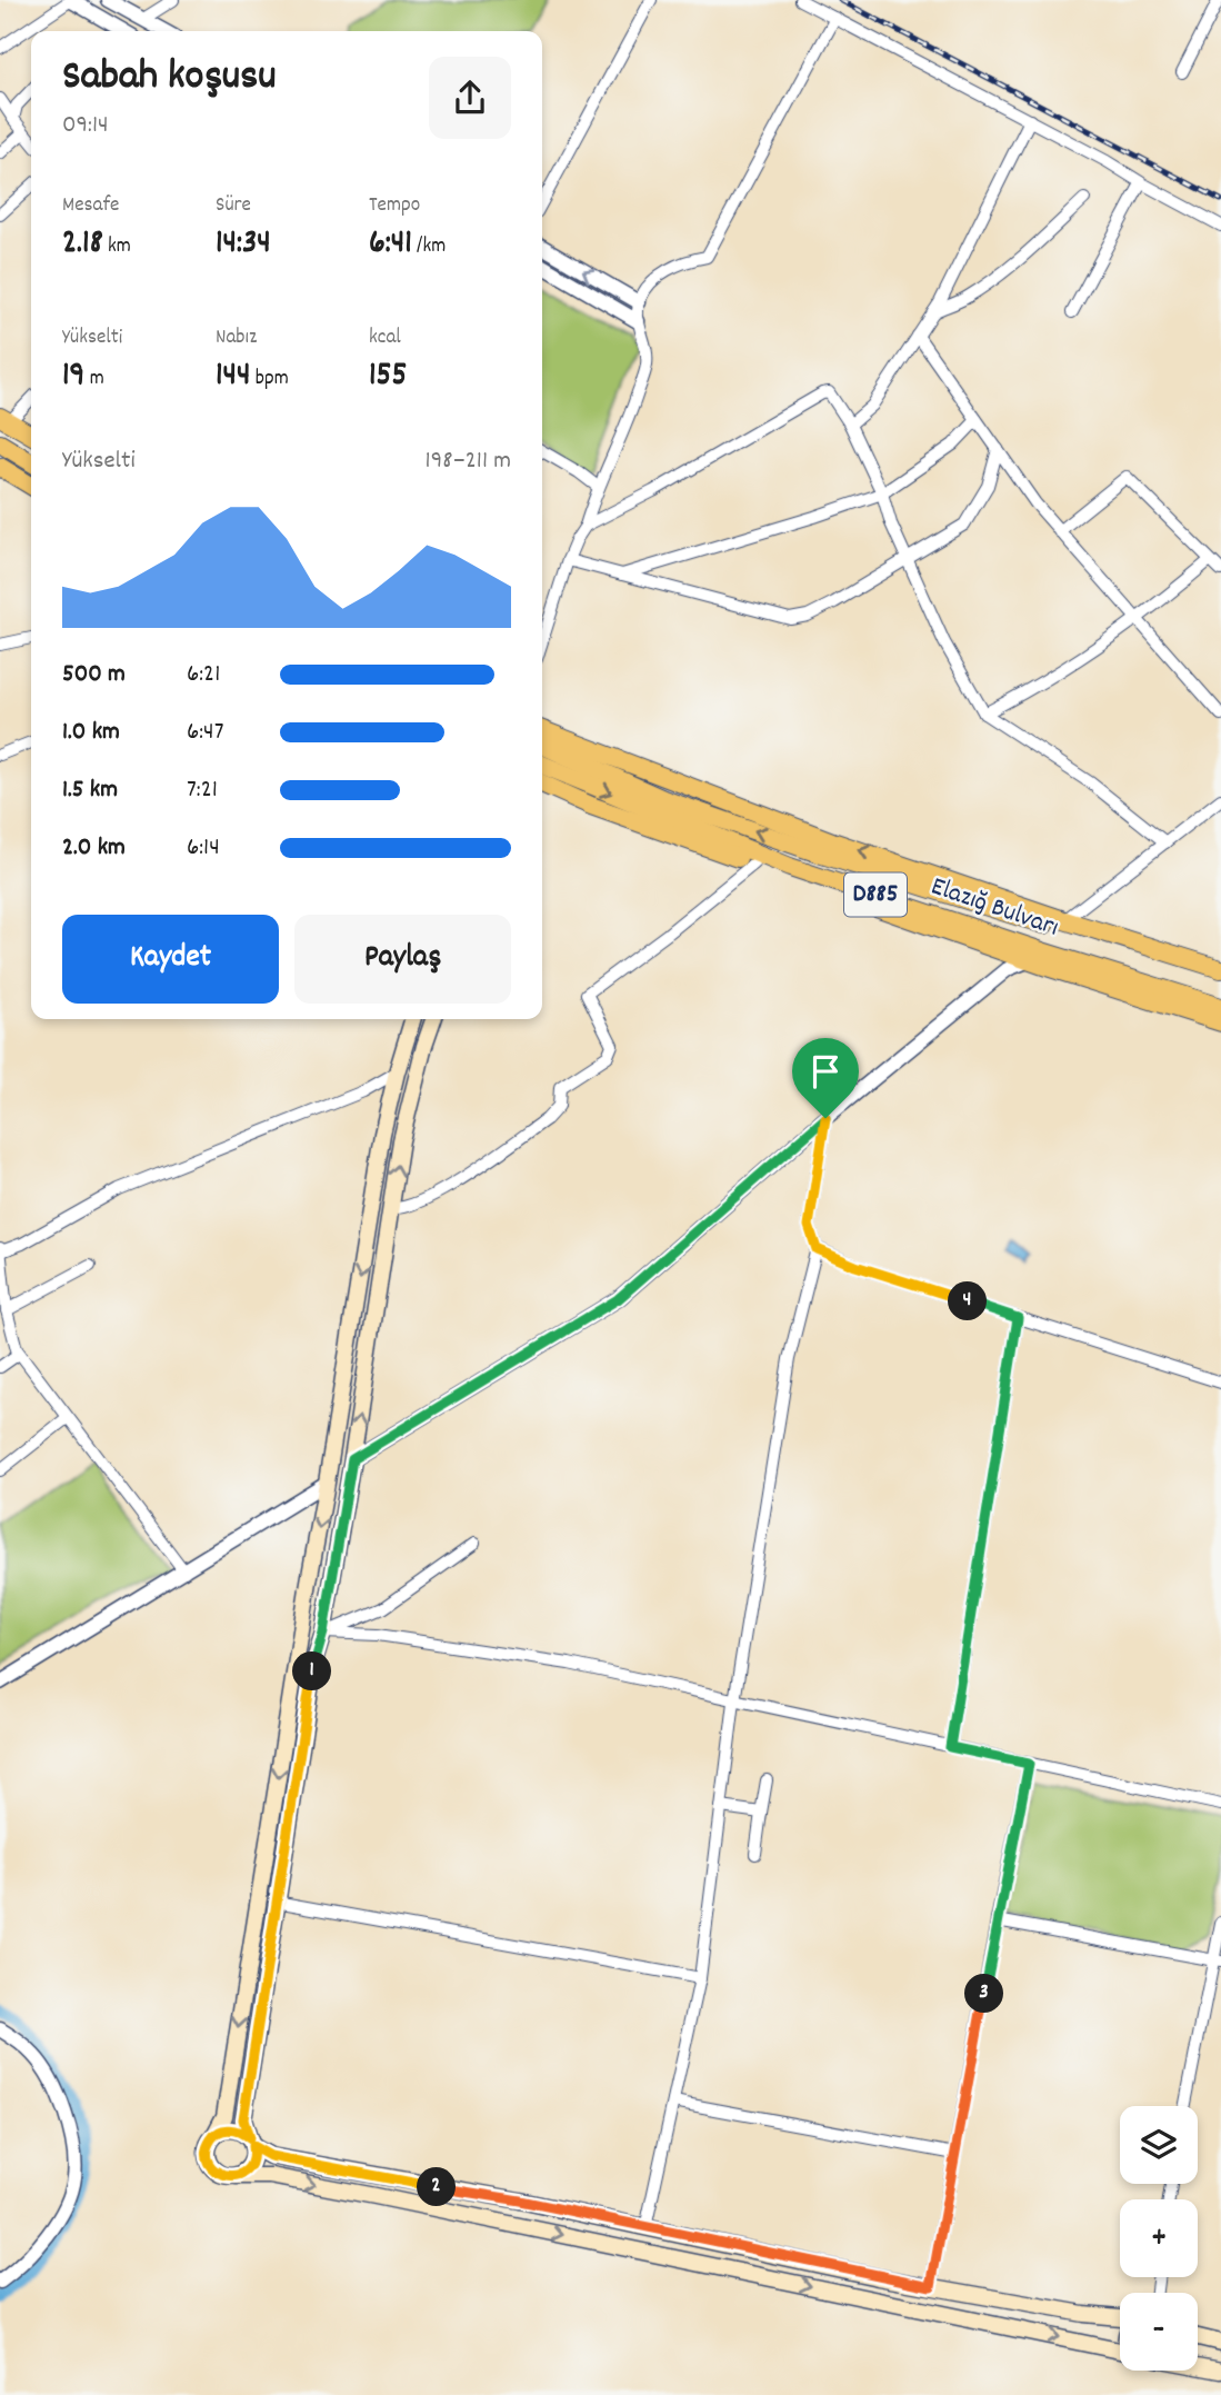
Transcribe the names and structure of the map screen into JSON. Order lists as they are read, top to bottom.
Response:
{
  "streets": {
    "highway": ["D885", "Elazığ Bulvarı"]
  },
  "page": {
    "heading": ["Sabah koşusu", "09:14"],
    "stats": [
      ["Mesafe", "2.18 km"],
      ["Süre", "14:34"],
      ["Tempo", "6:41 /km"],
      ["Yükselti", "19 m"],
      ["Nabız", "144 bpm"],
      ["kcal", "155"]
    ],
    "chart": ["Yükselti", "198–211 m"],
    "list": [
      {
        "name": "500 m",
        "note": "6:21"
      },
      {
        "name": "1.0 km",
        "note": "6:47"
      },
      {
        "name": "1.5 km",
        "note": "7:21"
      },
      {
        "name": "2.0 km",
        "note": "6:14"
      }
    ],
    "buttons": ["Kaydet", "Paylaş"],
    "pins": [
      "4",
      "1",
      "3",
      "2"
    ],
    "map_buttons": ["+", "−"]
  }
}
